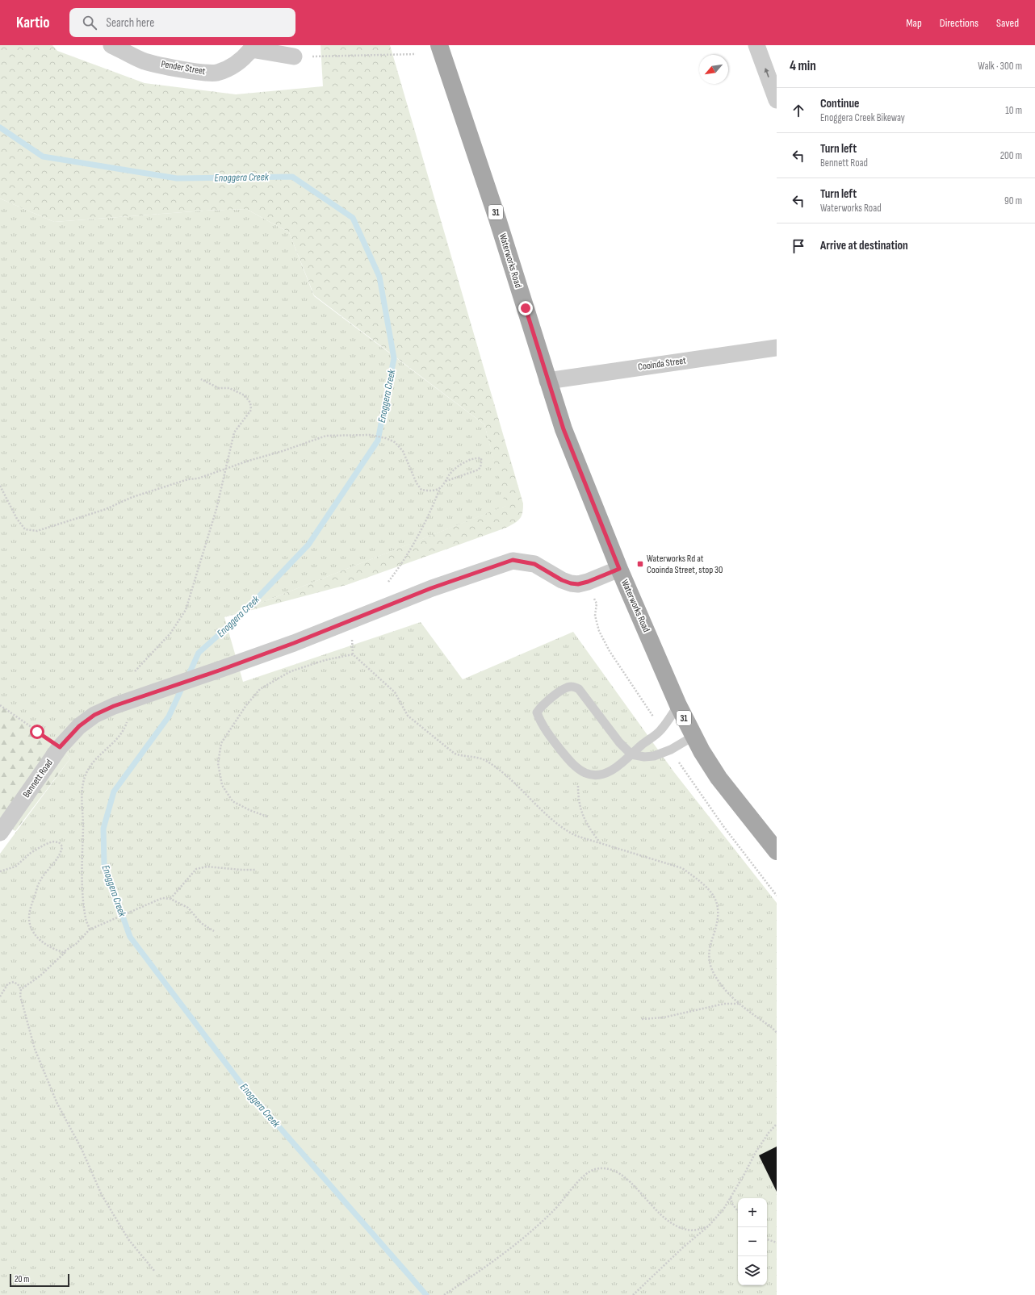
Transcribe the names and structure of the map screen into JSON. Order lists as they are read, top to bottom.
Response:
{
  "streets": {
    "main road": ["31", "Waterworks Road"],
    "street": ["Pender Street", "Cooinda Street", "Bennett Road"]
  },
  "crossings": [
    ["Waterworks Road", "Cooinda Street"],
    ["Waterworks Road", "Bennett Road"]
  ],
  "water": ["Enoggera Creek"],
  "places": {
    "transit": ["Waterworks Rd at Cooinda Street, stop 30"]
  },
  "scale_bar": "20 m",
  "north": "bottom left",
  "page": {
    "header": "Kartio",
    "search": "Search here",
    "nav": ["Map", "Directions", "Saved"],
    "heading": ["4 min", "Walk · 300 m"],
    "list": [
      ["Continue", "Enoggera Creek Bikeway", "10 m"],
      ["Turn left", "Bennett Road", "200 m"],
      ["Turn left", "Waterworks Road", "90 m"],
      "Arrive at destination"
    ],
    "map_buttons": ["+", "−"],
    "scale": "20 m"
  }
}
